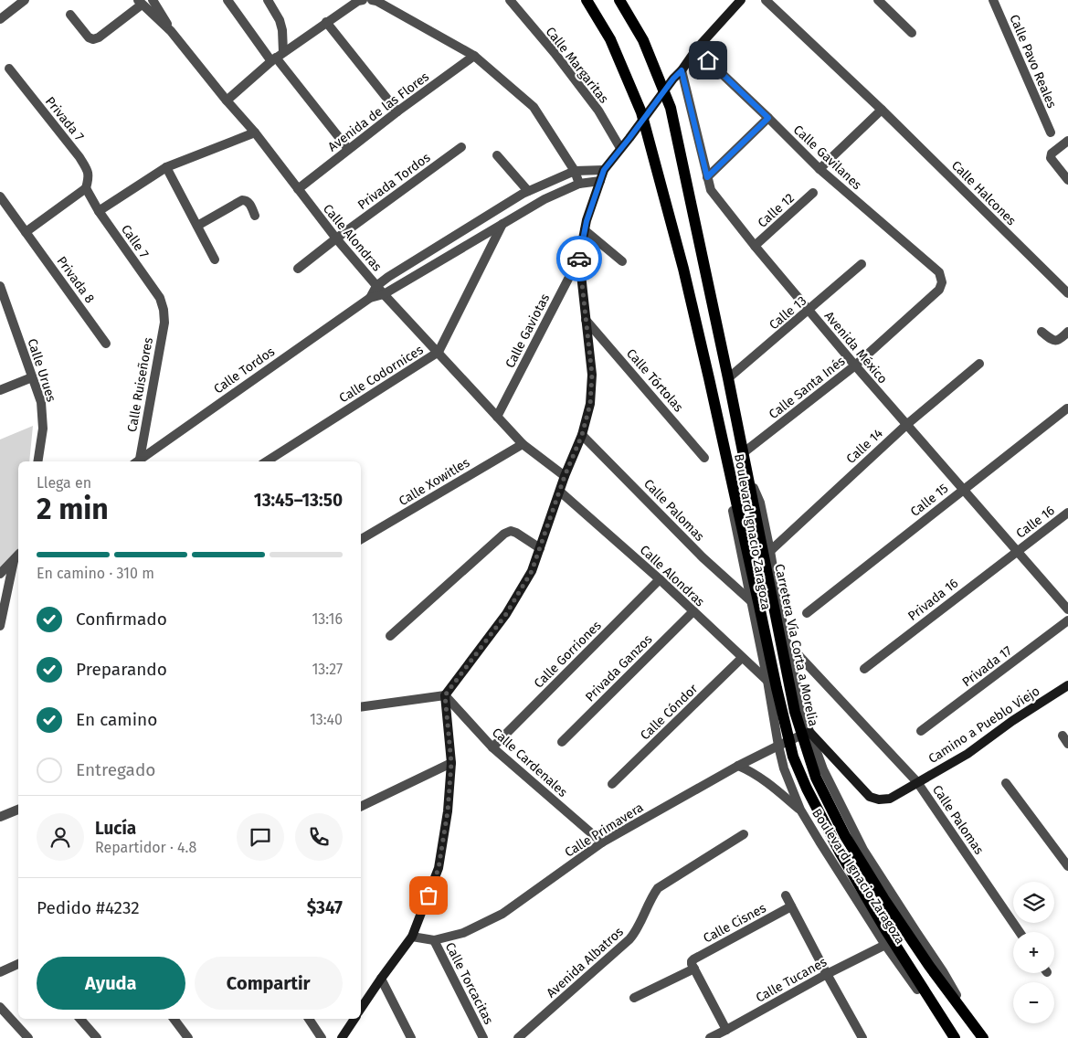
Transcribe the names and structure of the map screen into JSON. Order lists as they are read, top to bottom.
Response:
{
  "streets": {
    "main road": ["Boulevard Ignacio Zaragoza", "Carretera Vía Corta a Morelia", "Camino a Pueblo Viejo"],
    "street": [
      "Calle Pavo Reales",
      "Calle Margaritas",
      "Avenida de las Flores",
      "Privada 7",
      "Calle Gavilanes",
      "Privada Tordos",
      "Calle Halcones",
      "Calle 12",
      "Calle Alondras",
      "Calle 7",
      "Privada 8",
      "Calle 13",
      "Calle Gaviotas",
      "Avenida México",
      "Calle Urues",
      "Calle Tordos",
      "Calle Codornices",
      "Calle Tórtolas",
      "Calle Ruiseñores",
      "Calle Santa Inés",
      "Calle 14",
      "Calle Xowitles",
      "Calle 15",
      "Calle Palomas",
      "Calle 16",
      "Privada 16",
      "Calle Gorriones",
      "Privada 17",
      "Privada Ganzos",
      "Calle Cóndor",
      "Calle Cardenales",
      "Calle Primavera",
      "Calle Cisnes",
      "Avenida Albatros",
      "Calle Tucanes",
      "Calle Torcacitas"
    ]
  },
  "crossings": [
    ["Avenida de las Flores", "Calle Alondras"],
    ["Privada 7", "Calle 7"],
    ["Calle Gavilanes", "Calle Santa Inés"],
    ["Privada Tordos", "Calle Alondras"],
    ["Calle 12", "Avenida México"],
    ["Calle Alondras", "Calle Gaviotas"],
    ["Calle Alondras", "Calle Tordos"],
    ["Calle Alondras", "Calle Codornices"],
    ["Calle Alondras", "Calle Xowitles"],
    ["Calle Alondras", "Boulevard Ignacio Zaragoza"],
    ["Calle Alondras", "Calle Gorriones"],
    ["Calle Alondras", "Privada Ganzos"],
    ["Calle Alondras", "Calle Cóndor"],
    ["Calle 7", "Calle Ruiseñores"],
    ["Calle 13", "Avenida México"],
    ["Calle 13", "Boulevard Ignacio Zaragoza"],
    ["Avenida México", "Calle Santa Inés"],
    ["Avenida México", "Calle 14"],
    ["Avenida México", "Calle 15"],
    ["Avenida México", "Calle 16"],
    ["Avenida México", "Privada 16"],
    ["Calle Tordos", "Calle Codornices"],
    ["Calle Santa Inés", "Boulevard Ignacio Zaragoza"],
    ["Calle 14", "Boulevard Ignacio Zaragoza"],
    ["Calle Palomas", "Boulevard Ignacio Zaragoza"],
    ["Calle Palomas", "Camino a Pueblo Viejo"],
    ["Calle 16", "Privada 16"],
    ["Boulevard Ignacio Zaragoza", "Carretera Vía Corta a Morelia"],
    ["Boulevard Ignacio Zaragoza", "Camino a Pueblo Viejo"],
    ["Boulevard Ignacio Zaragoza", "Calle Primavera"],
    ["Boulevard Ignacio Zaragoza", "Calle Tucanes"],
    ["Calle Gorriones", "Calle Cardenales"],
    ["Camino a Pueblo Viejo", "Calle Primavera"],
    ["Calle Cardenales", "Calle Primavera"],
    ["Calle Primavera", "Calle Torcacitas"]
  ],
  "page": {
    "heading": ["2 min", "Llega en", "13:45–13:50"],
    "panel": [
      "Lucía",
      "Repartidor · 4.8",
      "Pedido #4232",
      "$347"
    ],
    "bar": "En camino · 310 m",
    "list": [
      ["Confirmado", "13:16"],
      ["Preparando", "13:27"],
      ["En camino", "13:40"],
      "Entregado"
    ],
    "map_buttons": ["+", "−"],
    "buttons": ["Ayuda", "Compartir"]
  }
}
